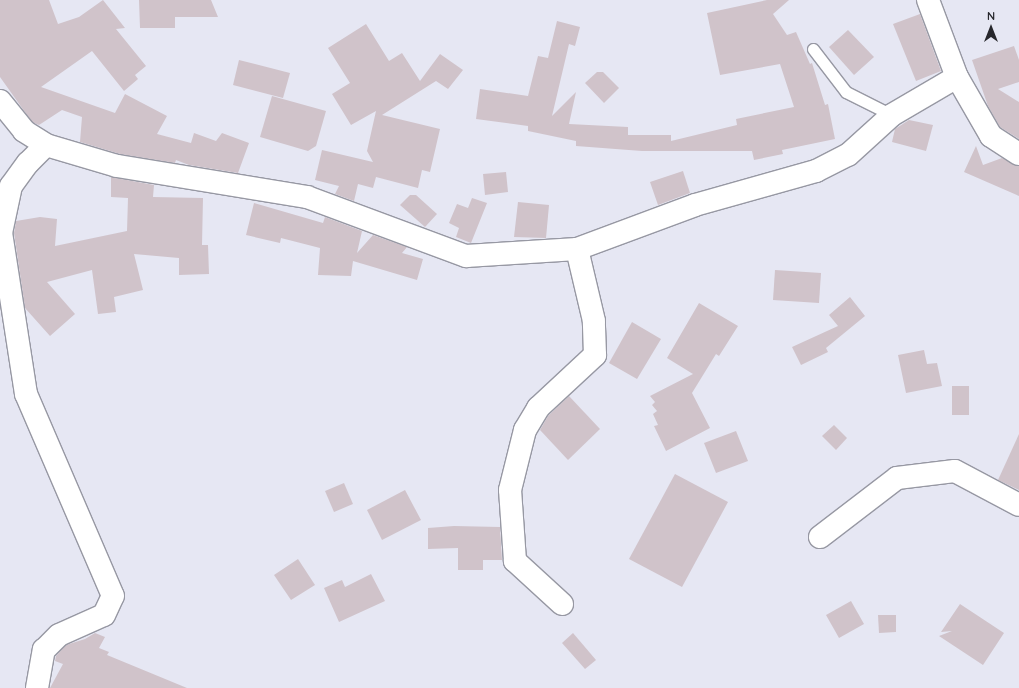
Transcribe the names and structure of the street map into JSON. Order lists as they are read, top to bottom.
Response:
{
  "north": "top"
}
